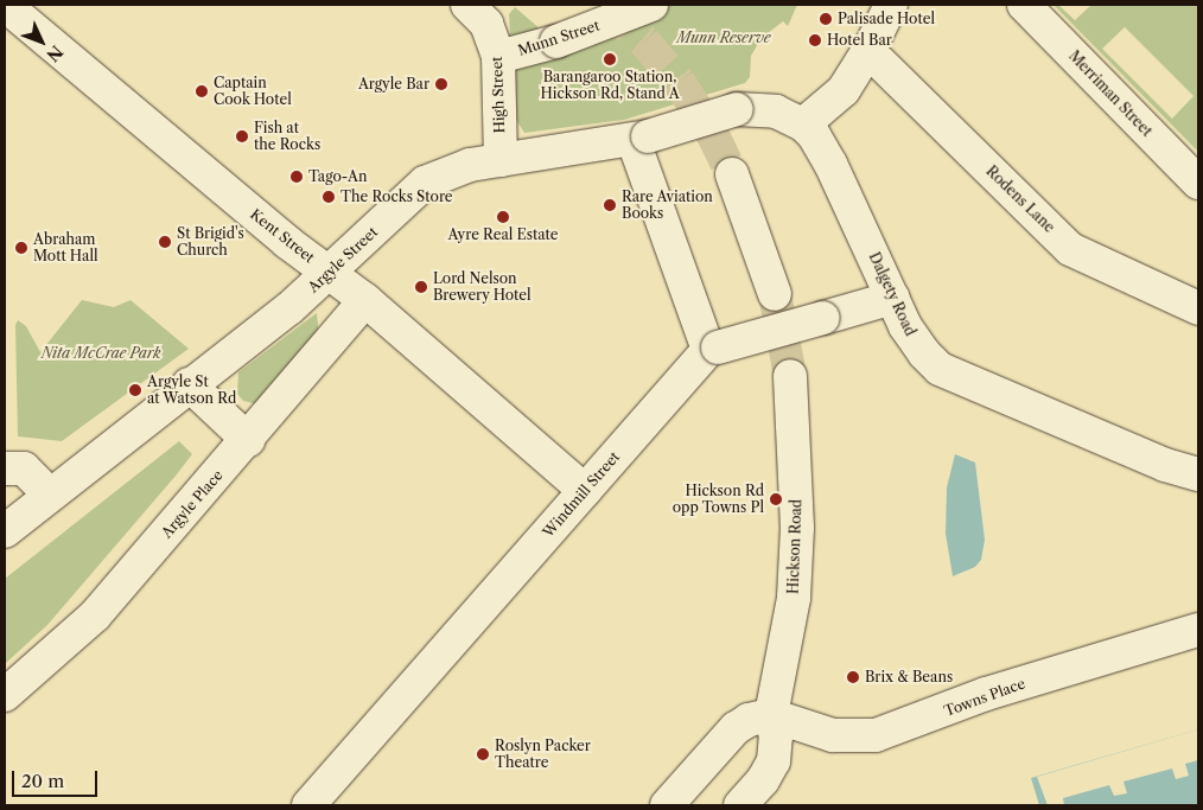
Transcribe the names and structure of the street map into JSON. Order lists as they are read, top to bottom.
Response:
{
  "streets": {
    "street": [
      "Munn Street",
      "Merriman Street",
      "High Street",
      "Rodens Lane",
      "Kent Street",
      "Argyle Street",
      "Dalgety Road",
      "Windmill Street",
      "Argyle Place",
      "Hickson Road",
      "Towns Place"
    ]
  },
  "crossings": [
    ["Munn Street", "High Street"],
    ["High Street", "Argyle Street"],
    ["Kent Street", "Argyle Street"],
    ["Kent Street", "Windmill Street"],
    ["Kent Street", "Argyle Place"],
    ["Argyle Street", "Dalgety Road"],
    ["Hickson Road", "Towns Place"]
  ],
  "parks": ["Munn Reserve", "Nita McCrae Park"],
  "places": [
    "Palisade Hotel",
    "Hotel Bar",
    "Barangaroo Station, Hickson Rd, Stand A",
    "Argyle Bar",
    "Captain Cook Hotel",
    "Fish at the Rocks",
    "Tago-An",
    "The Rocks Store",
    "Rare Aviation Books",
    "Ayre Real Estate",
    "St Brigid's Church",
    "Abraham Mott Hall",
    "Lord Nelson Brewery Hotel",
    "Argyle St at Watson Rd",
    "Hickson Rd opp Towns Pl",
    "Brix & Beans",
    "Roslyn Packer Theatre"
  ],
  "scale_bar": "20 m",
  "north": "bottom right"
}
